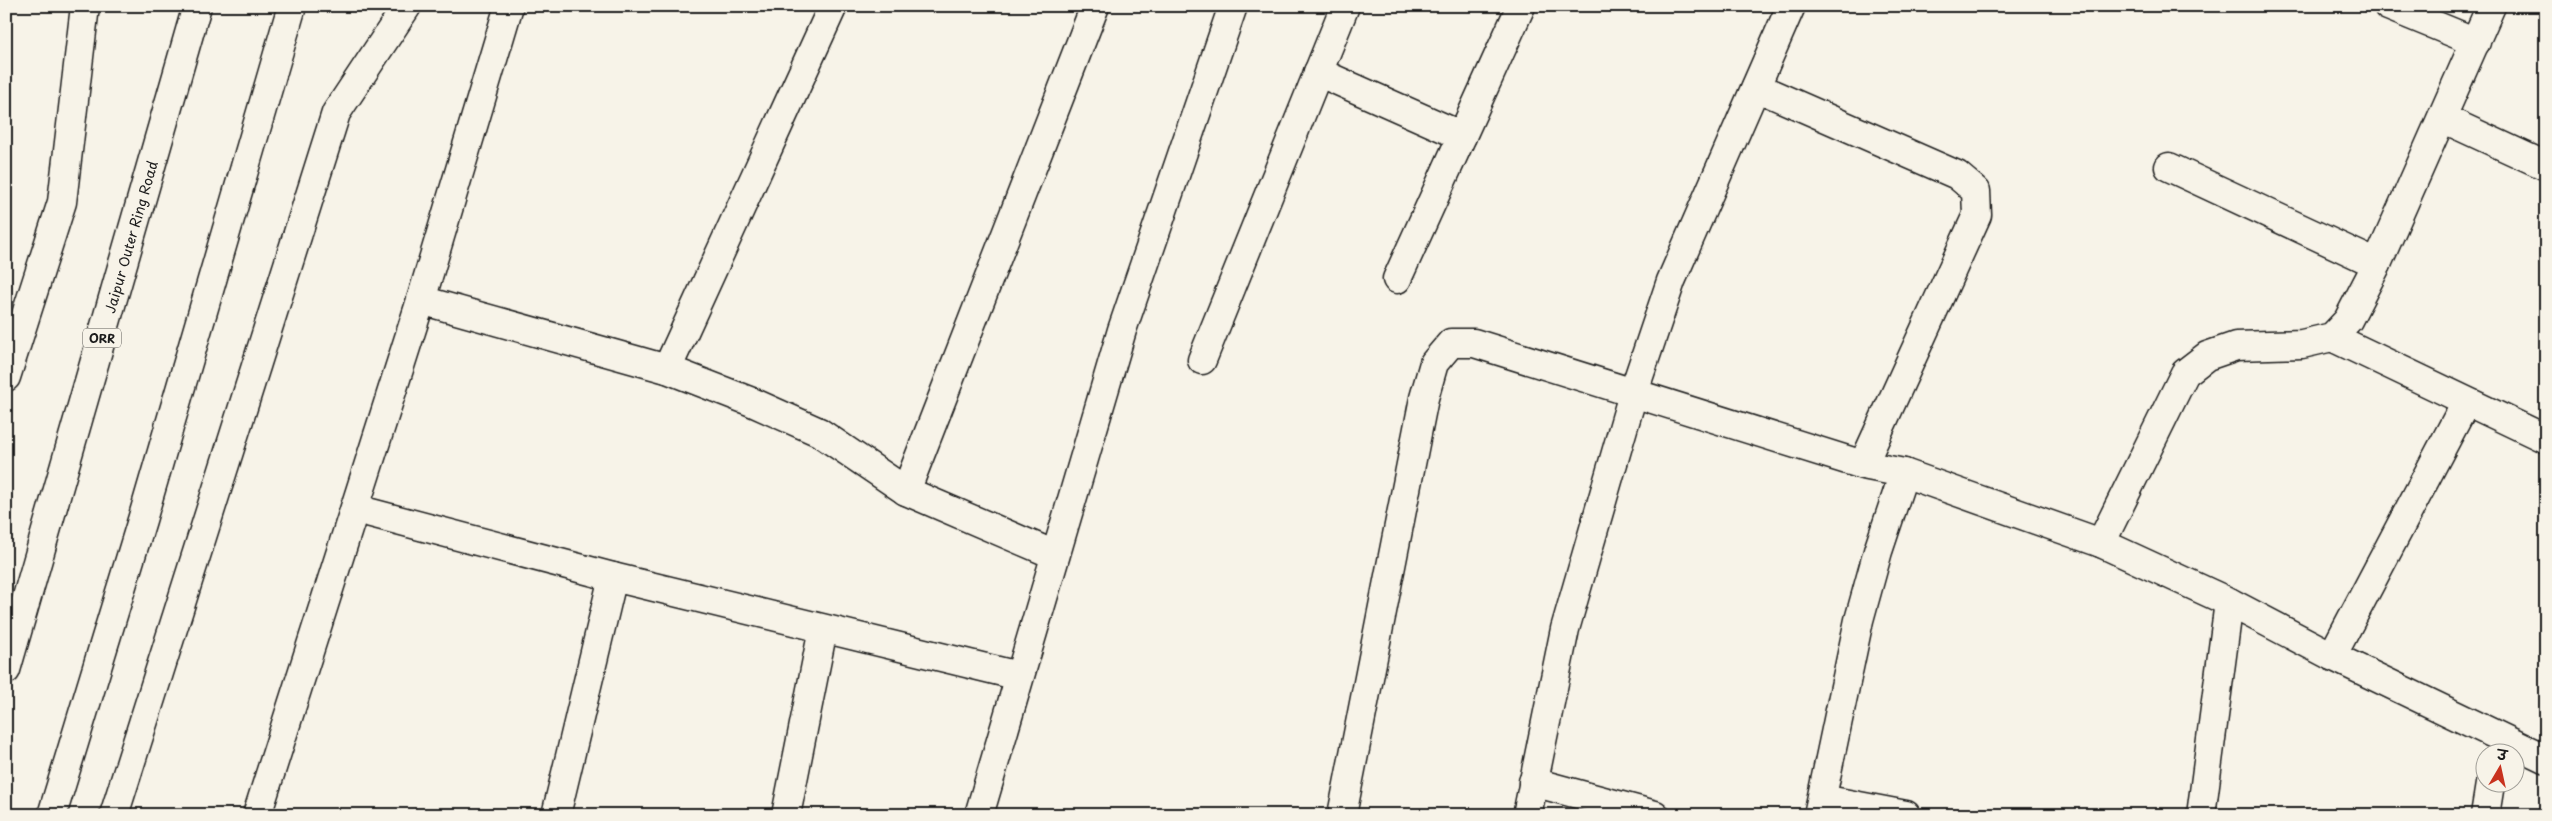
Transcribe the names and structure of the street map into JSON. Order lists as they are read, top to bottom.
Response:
{
  "streets": {
    "main road": ["Jaipur Outer Ring Road", "ORR"]
  },
  "north": "top"
}
